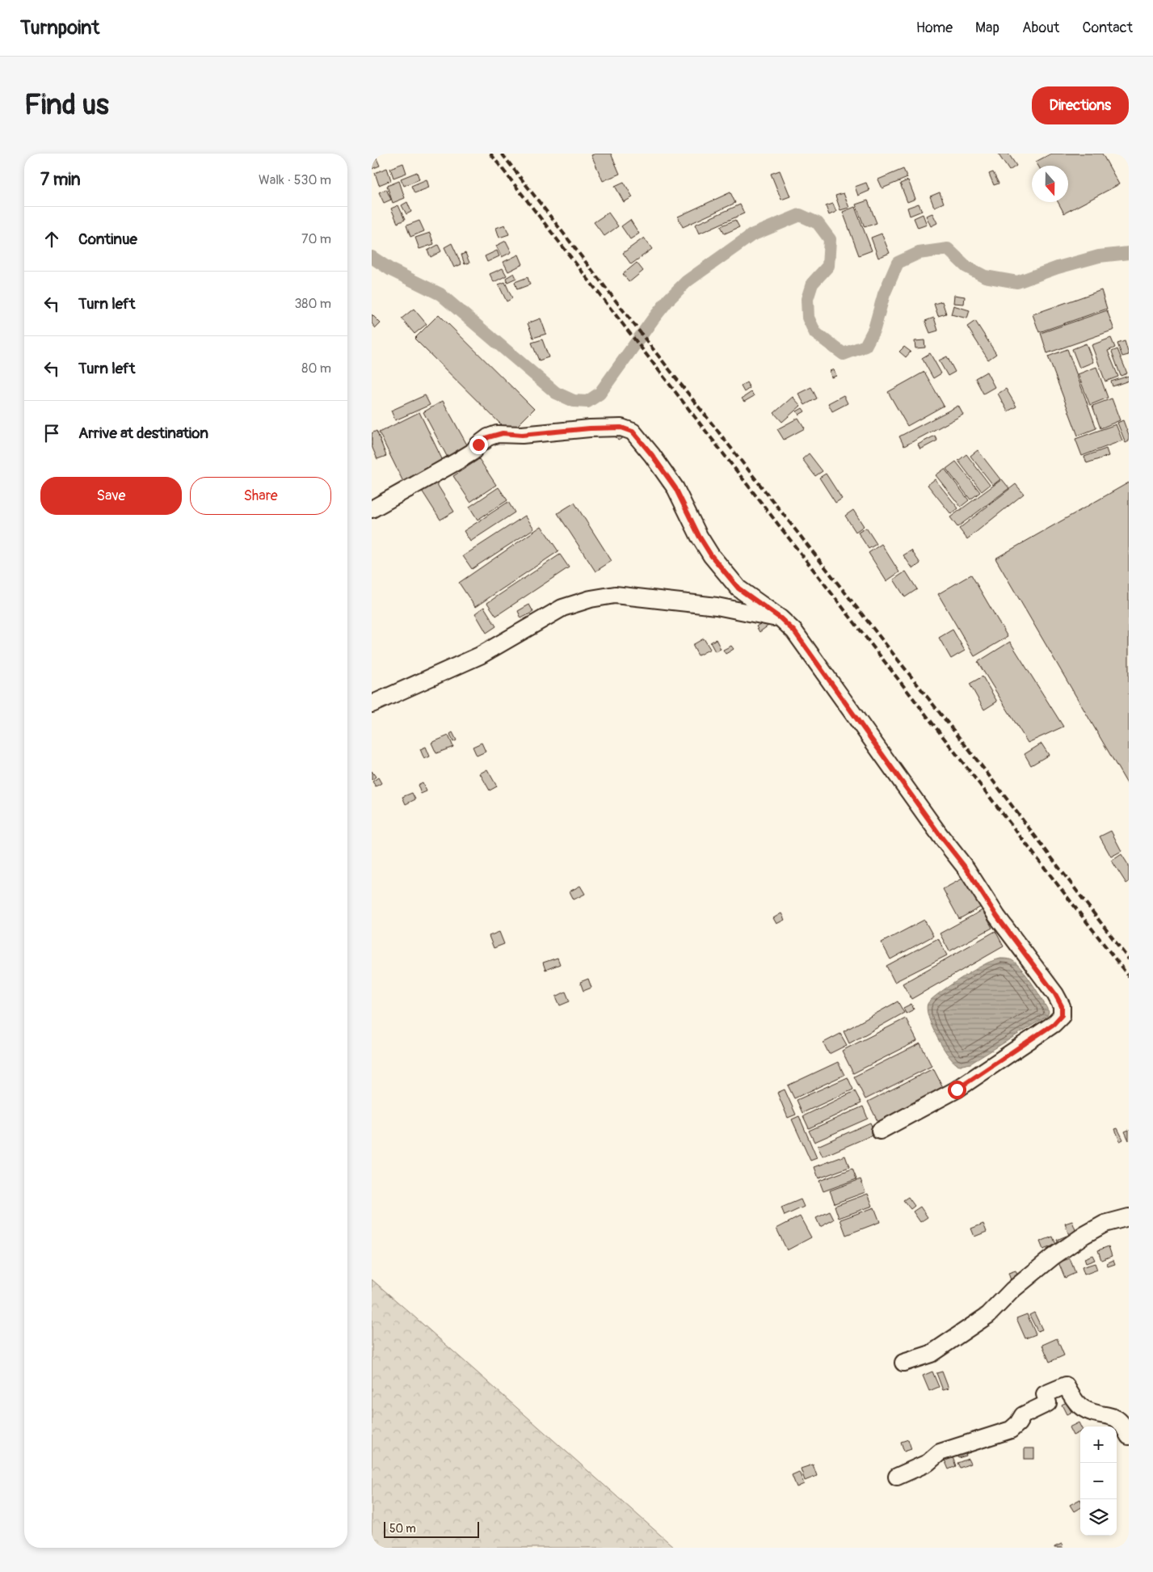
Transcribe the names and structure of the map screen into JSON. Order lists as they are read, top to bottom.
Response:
{
  "scale_bar": "50 m",
  "north": "bottom",
  "page": {
    "header": "Turnpoint",
    "nav": [
      "Home",
      "Map",
      "About",
      "Contact"
    ],
    "buttons": [
      "Directions",
      ["Save", "Share"]
    ],
    "title": "Find us",
    "heading": ["7 min", "Walk · 530 m"],
    "list": [
      ["Continue", "70 m"],
      ["Turn left", "380 m"],
      ["Turn left", "80 m"],
      "Arrive at destination"
    ],
    "map_buttons": ["+", "−"],
    "scale": "50 m"
  }
}
